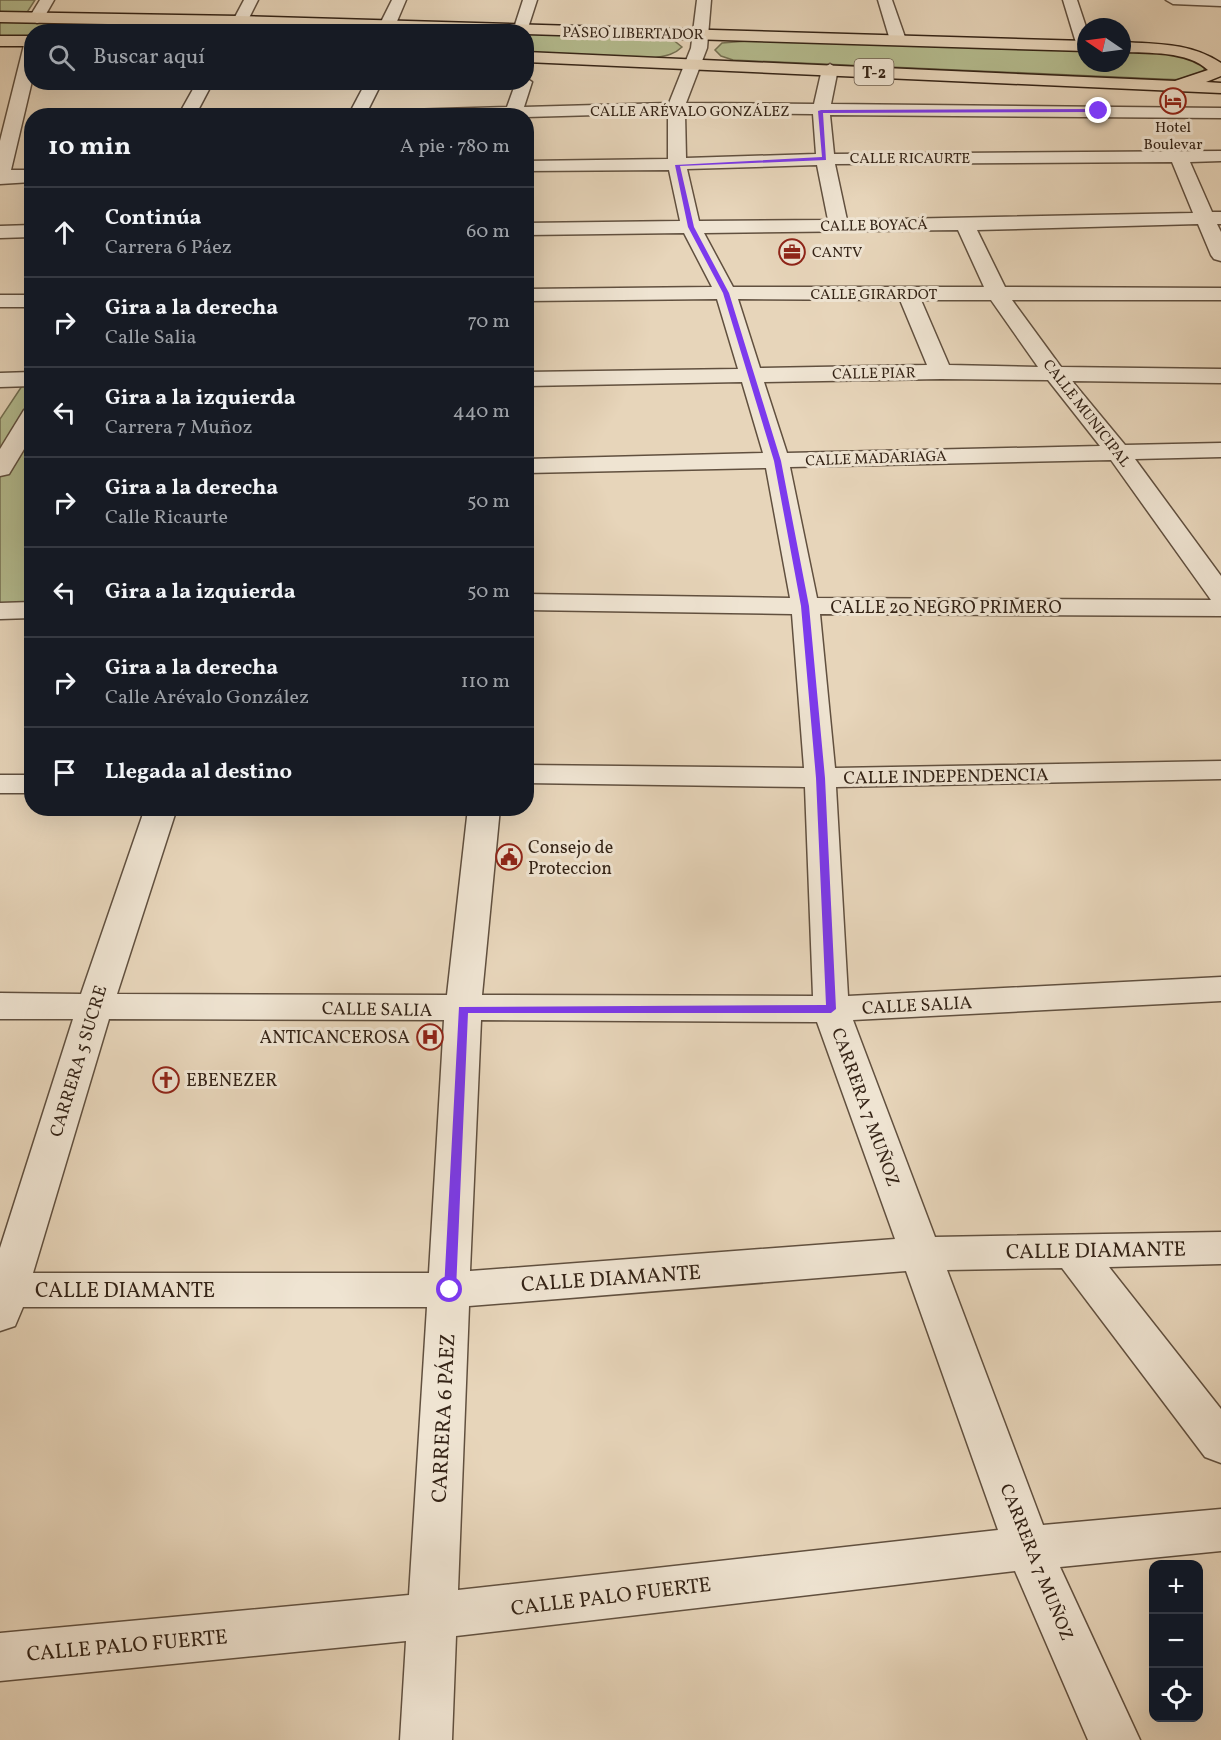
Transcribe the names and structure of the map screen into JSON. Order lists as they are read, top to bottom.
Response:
{
  "streets": {
    "highway": ["PASEO LIBERTADOR", "T-2"],
    "street": [
      "CALLE ARÉVALO GONZÁLEZ",
      "CALLE RICAURTE",
      "CALLE BOYACÁ",
      "CALLE GIRARDOT",
      "CALLE PIAR",
      "CALLE MUNICIPAL",
      "CALLE MADARIAGA",
      "CALLE 20 NEGRO PRIMERO",
      "CALLE INDEPENDENCIA",
      "CALLE SALIA",
      "CARRERA 5 SUCRE",
      "CARRERA 7 MUÑOZ",
      "CALLE DIAMANTE",
      "CARRERA 6 PÁEZ",
      "CALLE PALO FUERTE"
    ]
  },
  "crossings": [
    ["PASEO LIBERTADOR", "CARRERA 7 MUÑOZ"],
    ["CALLE ARÉVALO GONZÁLEZ", "CARRERA 7 MUÑOZ"],
    ["CALLE RICAURTE", "CARRERA 7 MUÑOZ"],
    ["CALLE BOYACÁ", "CALLE MUNICIPAL"],
    ["CALLE BOYACÁ", "CARRERA 7 MUÑOZ"],
    ["CALLE GIRARDOT", "CALLE MUNICIPAL"],
    ["CALLE GIRARDOT", "CARRERA 7 MUÑOZ"],
    ["CALLE PIAR", "CALLE MUNICIPAL"],
    ["CALLE PIAR", "CARRERA 7 MUÑOZ"],
    ["CALLE MUNICIPAL", "CALLE MADARIAGA"],
    ["CALLE MADARIAGA", "CARRERA 7 MUÑOZ"],
    ["CALLE 20 NEGRO PRIMERO", "CARRERA 7 MUÑOZ"],
    ["CALLE INDEPENDENCIA", "CARRERA 7 MUÑOZ"],
    ["CALLE SALIA", "CARRERA 5 SUCRE"],
    ["CALLE SALIA", "CARRERA 7 MUÑOZ"],
    ["CALLE SALIA", "CARRERA 6 PÁEZ"],
    ["CARRERA 5 SUCRE", "CALLE DIAMANTE"],
    ["CARRERA 7 MUÑOZ", "CALLE DIAMANTE"],
    ["CARRERA 7 MUÑOZ", "CALLE PALO FUERTE"],
    ["CALLE DIAMANTE", "CARRERA 6 PÁEZ"],
    ["CARRERA 6 PÁEZ", "CALLE PALO FUERTE"]
  ],
  "places": {
    "hotel": ["Hotel Boulevar"],
    "office": ["CANTV"],
    "public building": ["Consejo de Proteccion"],
    "hospital": ["ANTICANCEROSA"],
    "church": ["EBENEZER"]
  },
  "north": "left",
  "page": {
    "search": "Buscar aquí",
    "heading": ["10 min", "A pie · 780 m"],
    "list": [
      ["Continúa", "Carrera 6 Páez", "60 m"],
      ["Gira a la derecha", "Calle Salia", "70 m"],
      ["Gira a la izquierda", "Carrera 7 Muñoz", "440 m"],
      ["Gira a la derecha", "Calle Ricaurte", "50 m"],
      ["Gira a la izquierda", "50 m"],
      ["Gira a la derecha", "Calle Arévalo González", "110 m"],
      "Llegada al destino"
    ],
    "map_buttons": ["+", "−"]
  }
}
